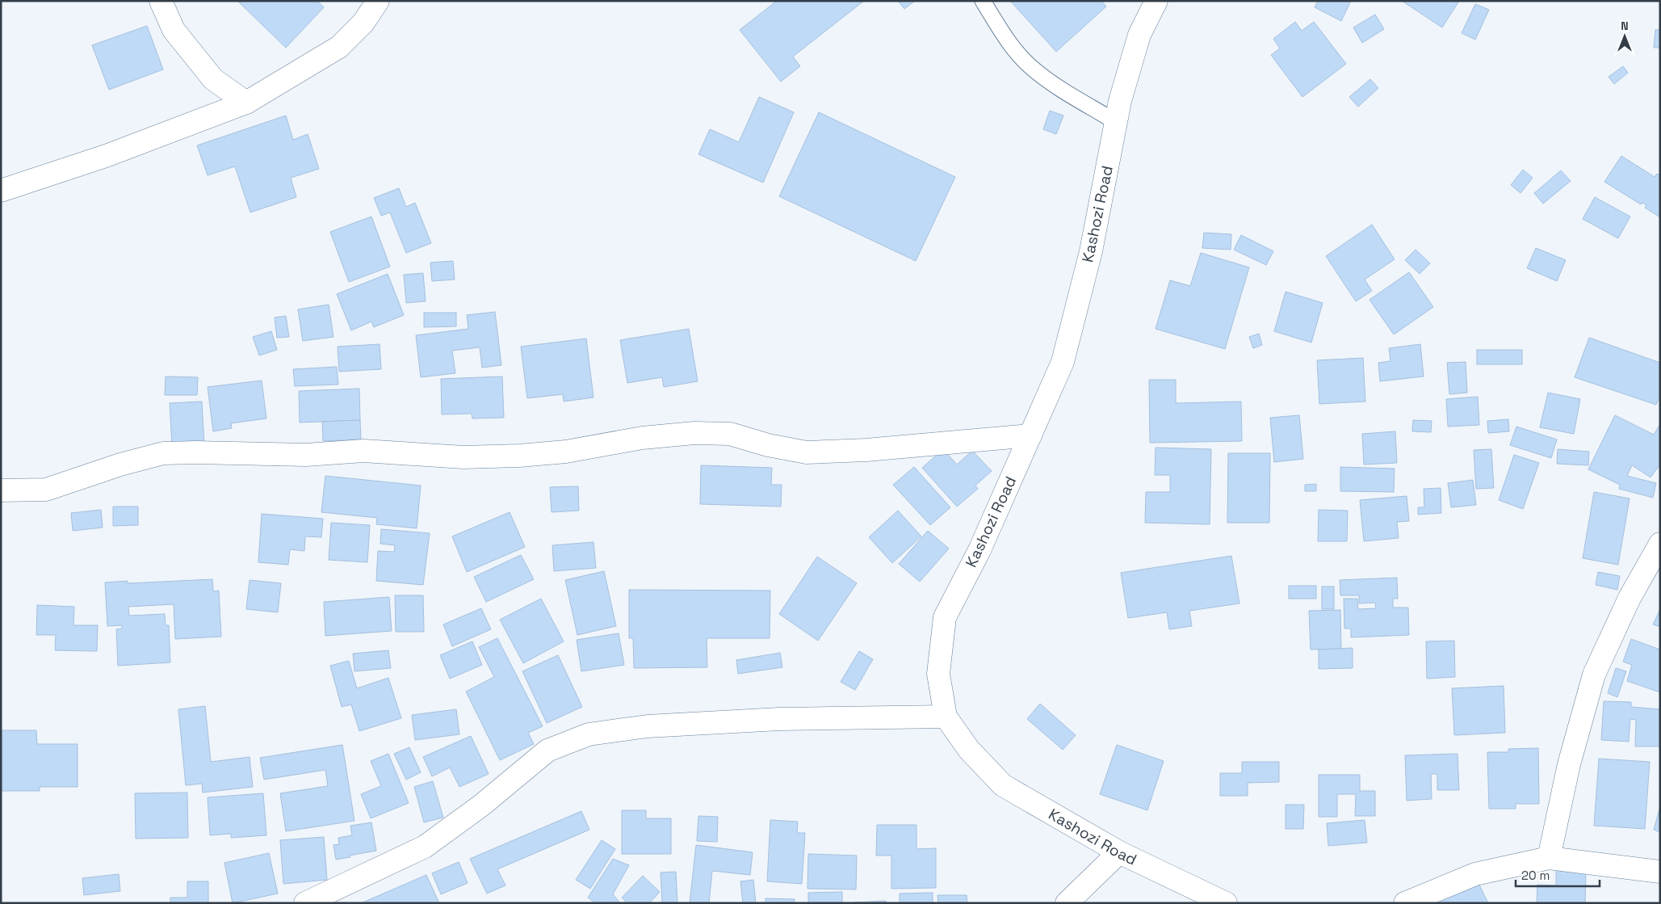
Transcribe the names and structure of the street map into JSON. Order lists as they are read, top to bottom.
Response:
{
  "streets": {
    "street": ["Kashozi Road"]
  },
  "scale_bar": "20 m",
  "north": "top"
}
